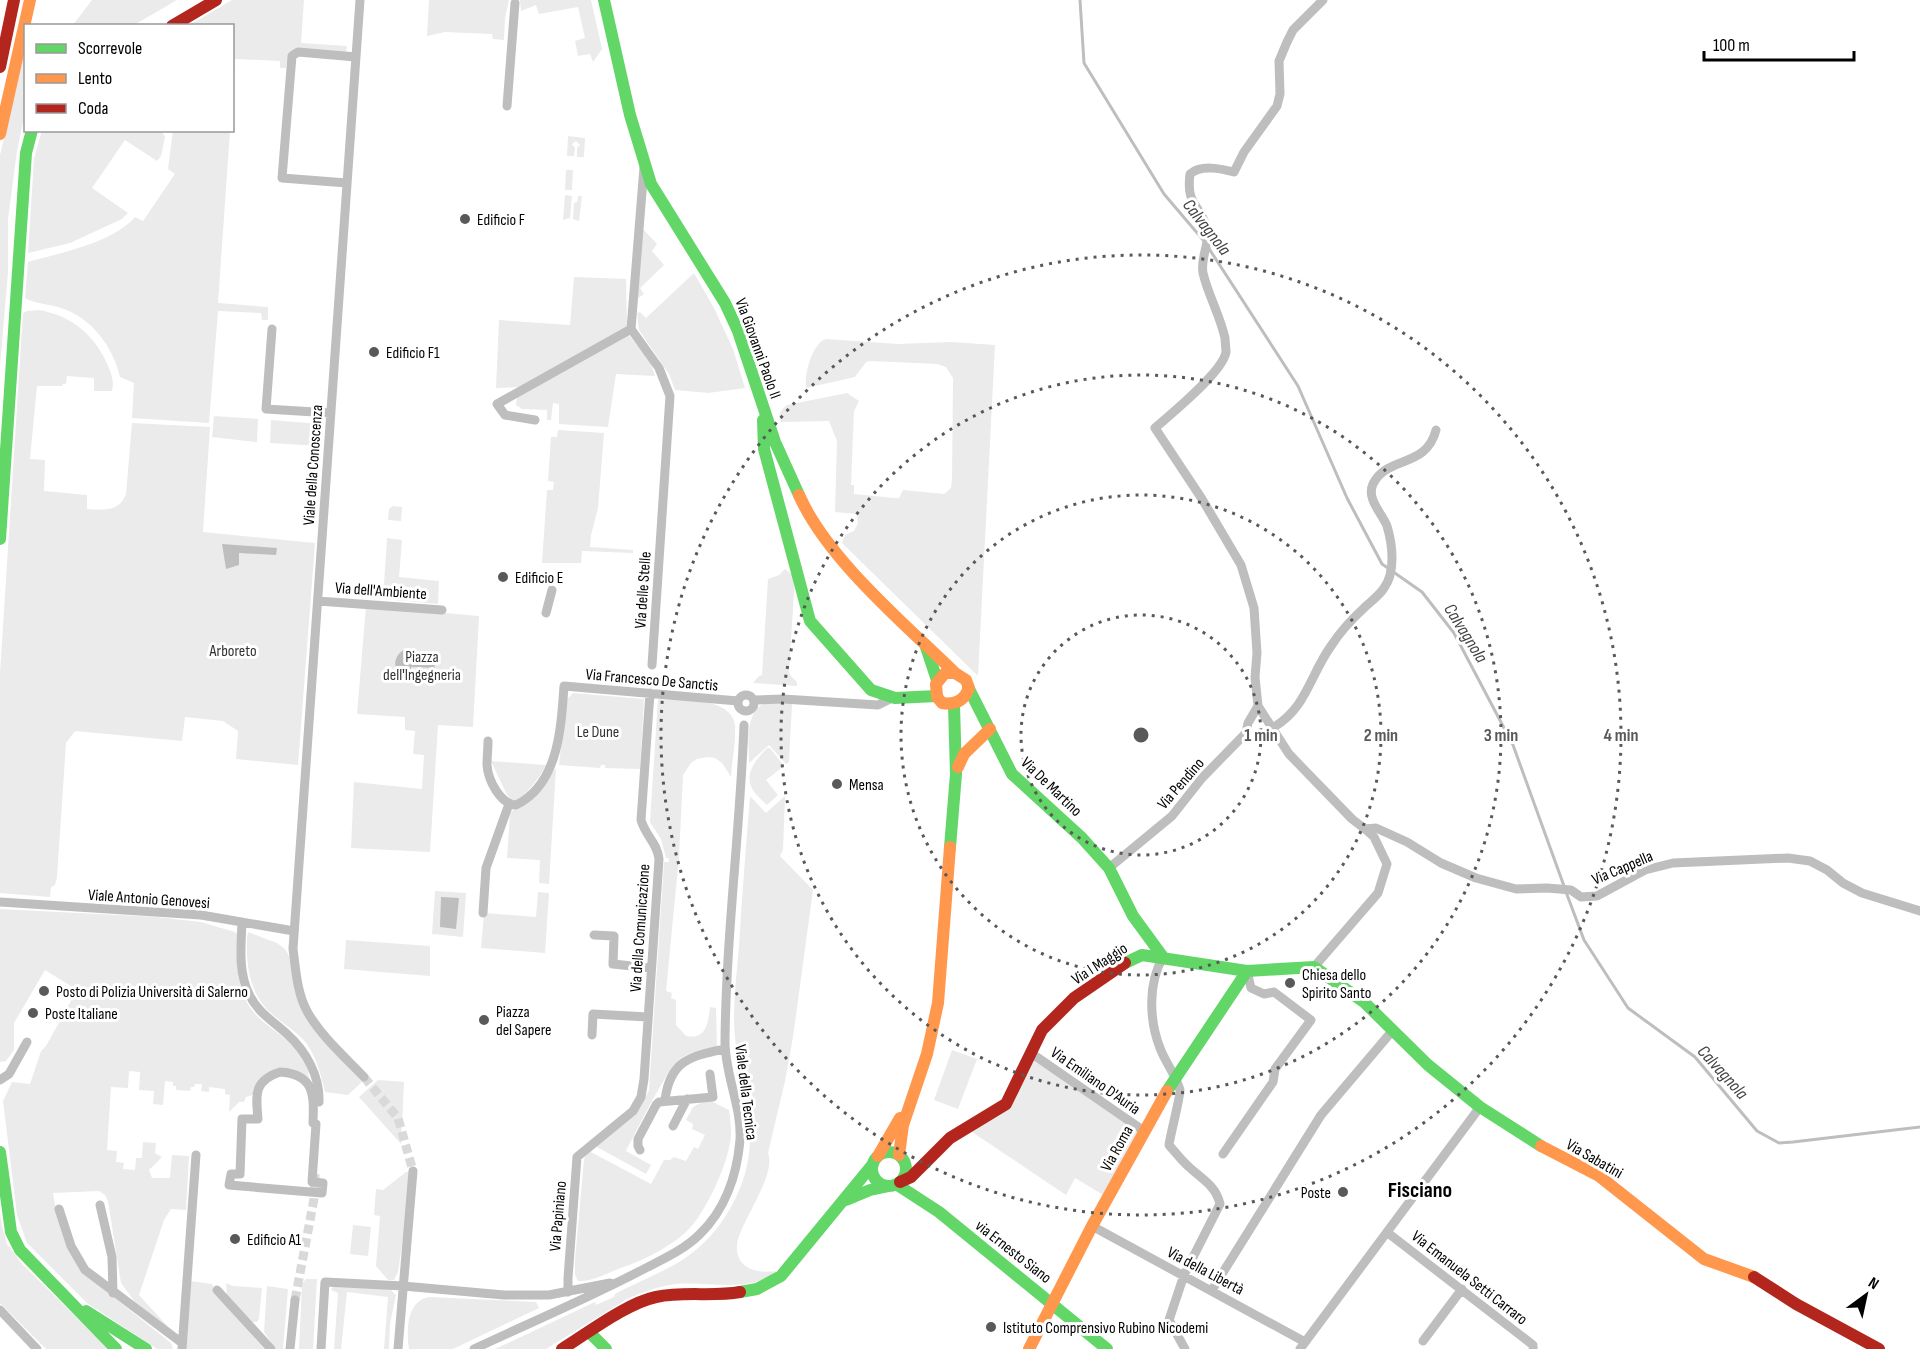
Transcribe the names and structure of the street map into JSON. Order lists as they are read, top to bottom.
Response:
{
  "streets": {
    "main road": [
      "Via Giovanni Paolo II",
      "Via De Martino",
      "Via I Maggio",
      "Via Roma",
      "Via Sabatini",
      "via Ernesto Siano"
    ],
    "street": [
      "Viale della Conoscenza",
      "Via dell'Ambiente",
      "Via delle Stelle",
      "Via Francesco De Sanctis",
      "Via Pendino",
      "Via Cappella",
      "Viale Antonio Genovesi",
      "Via della Comunicazione",
      "Via Emiliano D'Auria",
      "Viale della Tecnica",
      "Via Papiniano",
      "Via della Libertà",
      "Via Emanuela Setti Carraro"
    ]
  },
  "crossings": [
    ["Via Giovanni Paolo II", "Via De Martino"],
    ["Viale della Conoscenza", "Via dell'Ambiente"],
    ["Viale della Conoscenza", "Viale Antonio Genovesi"],
    ["Via Francesco De Sanctis", "Via della Comunicazione"],
    ["Via Francesco De Sanctis", "Viale della Tecnica"],
    ["Via Pendino", "Via De Martino"],
    ["Via De Martino", "Via I Maggio"],
    ["Via della Comunicazione", "Via Papiniano"],
    ["Via I Maggio", "Via Emiliano D'Auria"],
    ["Via Emiliano D'Auria", "Via Roma"],
    ["Via Roma", "via Ernesto Siano"],
    ["Via Roma", "Via della Libertà"]
  ],
  "districts": ["Fisciano"],
  "water": ["Calvagnola"],
  "parks": ["Arboreto", "Piazza dell'Ingegneria", "Le Dune"],
  "places": [
    "Edificio F",
    "Edificio F1",
    "Edificio E",
    "Mensa",
    "Chiesa dello Spirito Santo",
    "Posto di Polizia Università di Salerno",
    "Poste Italiane",
    "Piazza del Sapere",
    "Poste",
    "Edificio A1",
    "Istituto Comprensivo Rubino Nicodemi"
  ],
  "legend": ["Scorrevole", "Lento", "Coda"],
  "scale_bar": "100 m",
  "north": "top right",
  "rings": [
    "1 min",
    "2 min",
    "3 min",
    "4 min"
  ]
}
